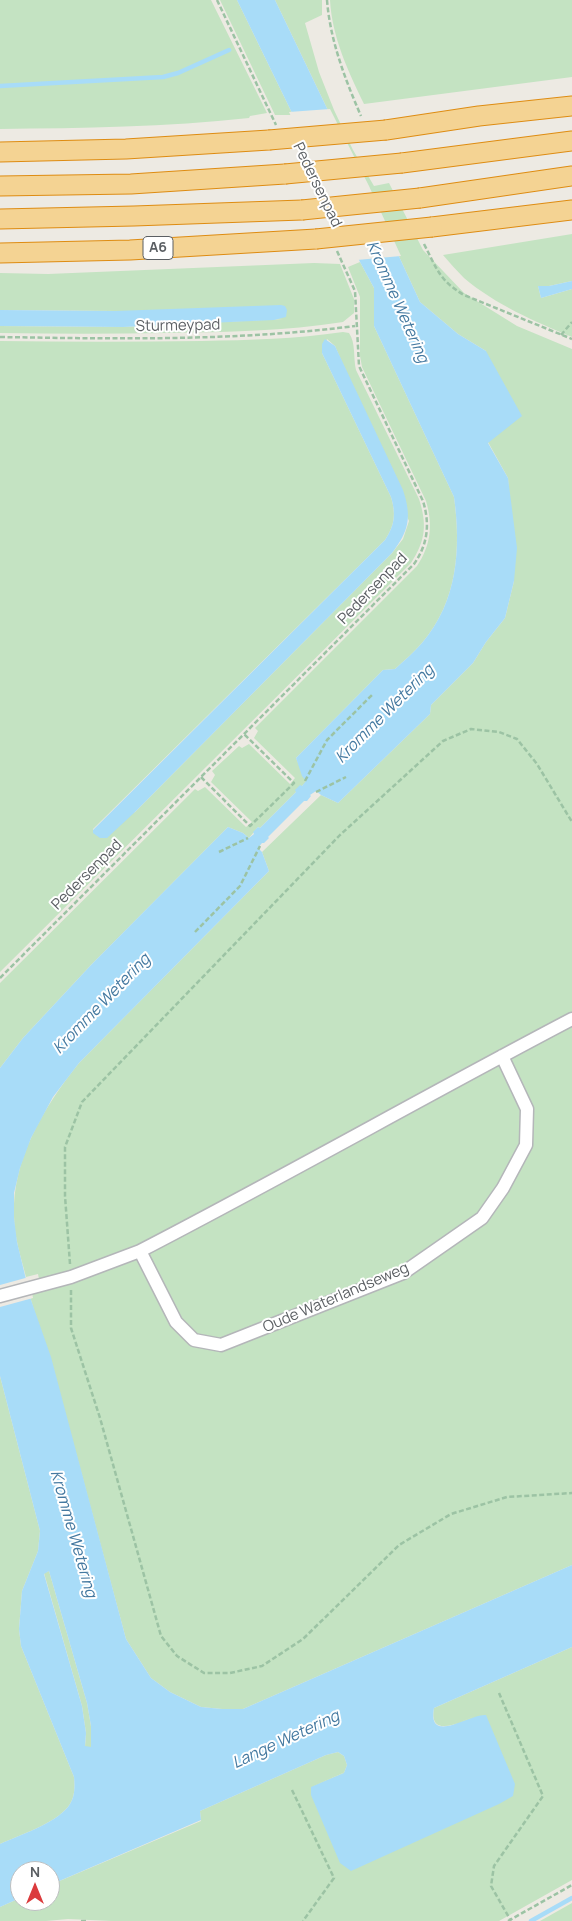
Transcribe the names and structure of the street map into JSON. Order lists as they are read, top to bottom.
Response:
{
  "streets": {
    "highway": ["A6"],
    "lane": ["Oude Waterlandseweg"],
    "path": ["Pedersenpad", "Sturmeypad"]
  },
  "crossings": [
    ["Pedersenpad", "Sturmeypad"]
  ],
  "water": ["Kromme Wetering", "Lange Wetering"],
  "north": "top"
}
